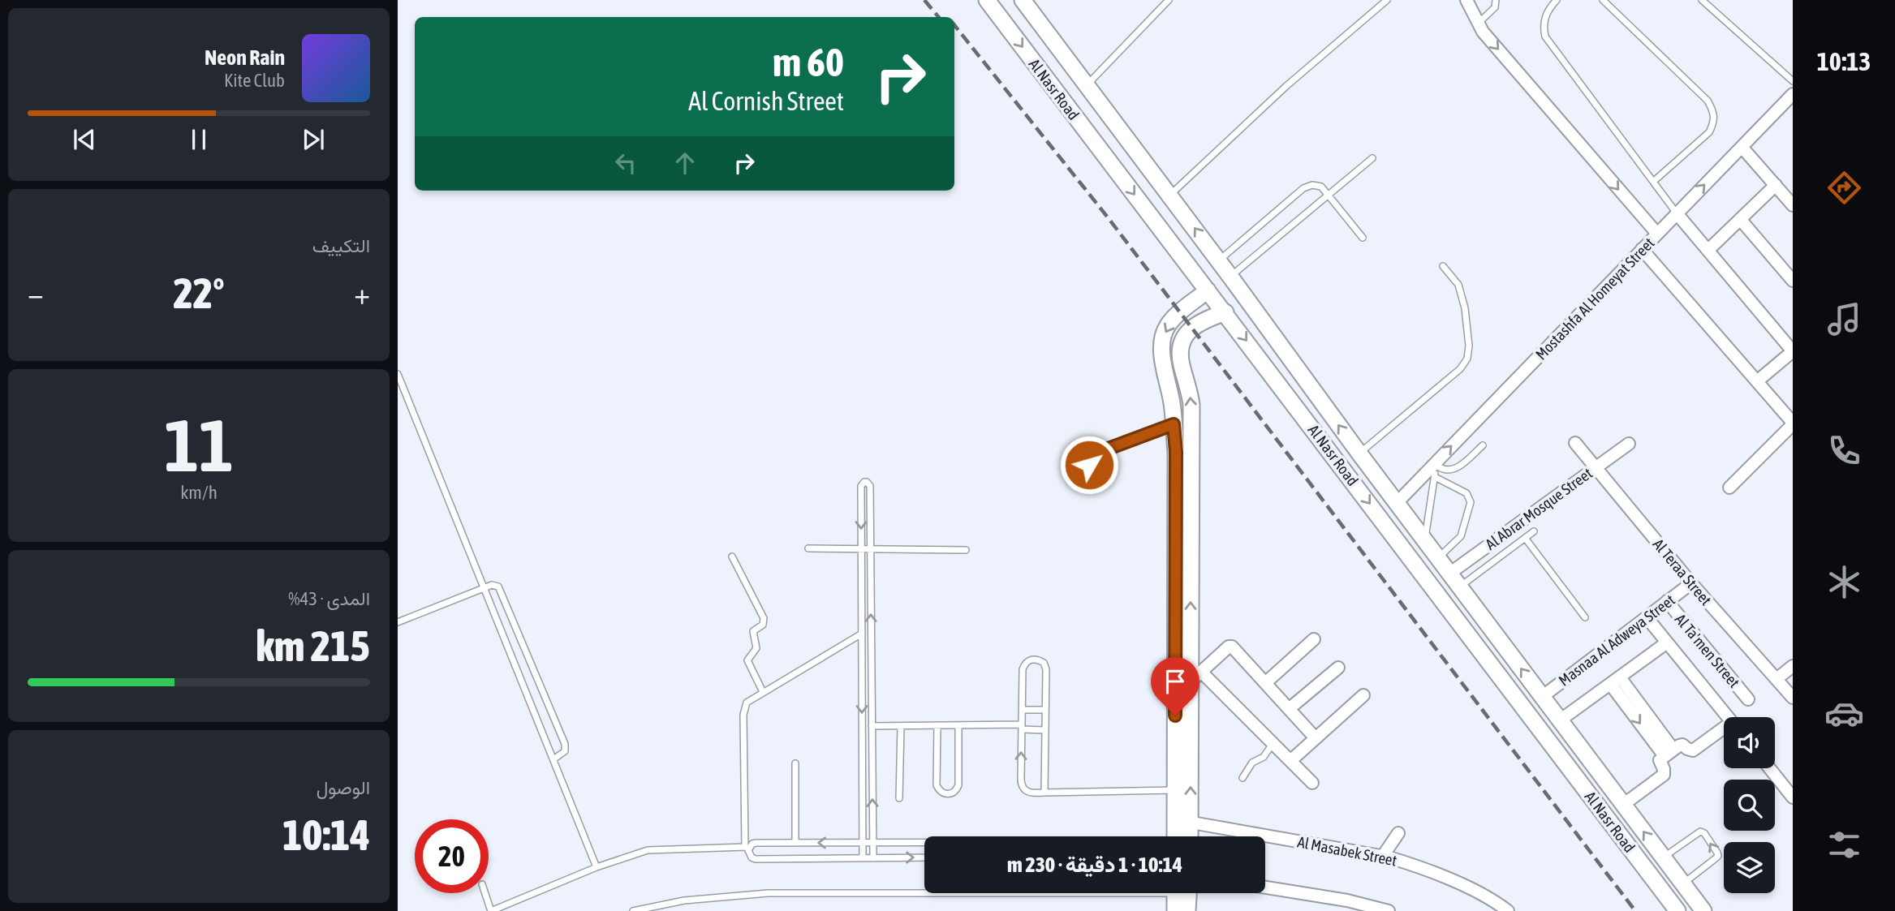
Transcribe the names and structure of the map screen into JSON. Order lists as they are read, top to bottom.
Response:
{
  "streets": {
    "main road": ["Al Nasr Road"],
    "street": [
      "Mostashfa Al Homeyat Street",
      "Al Abrar Mosque Street",
      "Al Teraa Street",
      "Masnaa Al Adweya Street",
      "Al Ta'men Street",
      "Al Masabek Street"
    ]
  },
  "crossings": [
    ["Al Nasr Road", "Mostashfa Al Homeyat Street"],
    ["Al Nasr Road", "Al Abrar Mosque Street"],
    ["Al Nasr Road", "Masnaa Al Adweya Street"],
    ["Al Abrar Mosque Street", "Al Teraa Street"],
    ["Al Teraa Street", "Masnaa Al Adweya Street"],
    ["Masnaa Al Adweya Street", "Al Ta'men Street"]
  ],
  "one_way": ["Mostashfa Al Homeyat Street"],
  "page": {
    "tabs": "10:13",
    "turn": ["60 m", "Al Cornish Street"],
    "song": ["Neon Rain", "Kite Club"],
    "tile": [
      "التكييف",
      ["11", "km/h"],
      ["المدى · 43%", "215 km"],
      ["الوصول", "10:14"]
    ],
    "heat": ["−", "22°", "+"],
    "limit": "20",
    "trip": "10:14 · 1 دقيقة · 230 m"
  }
}
